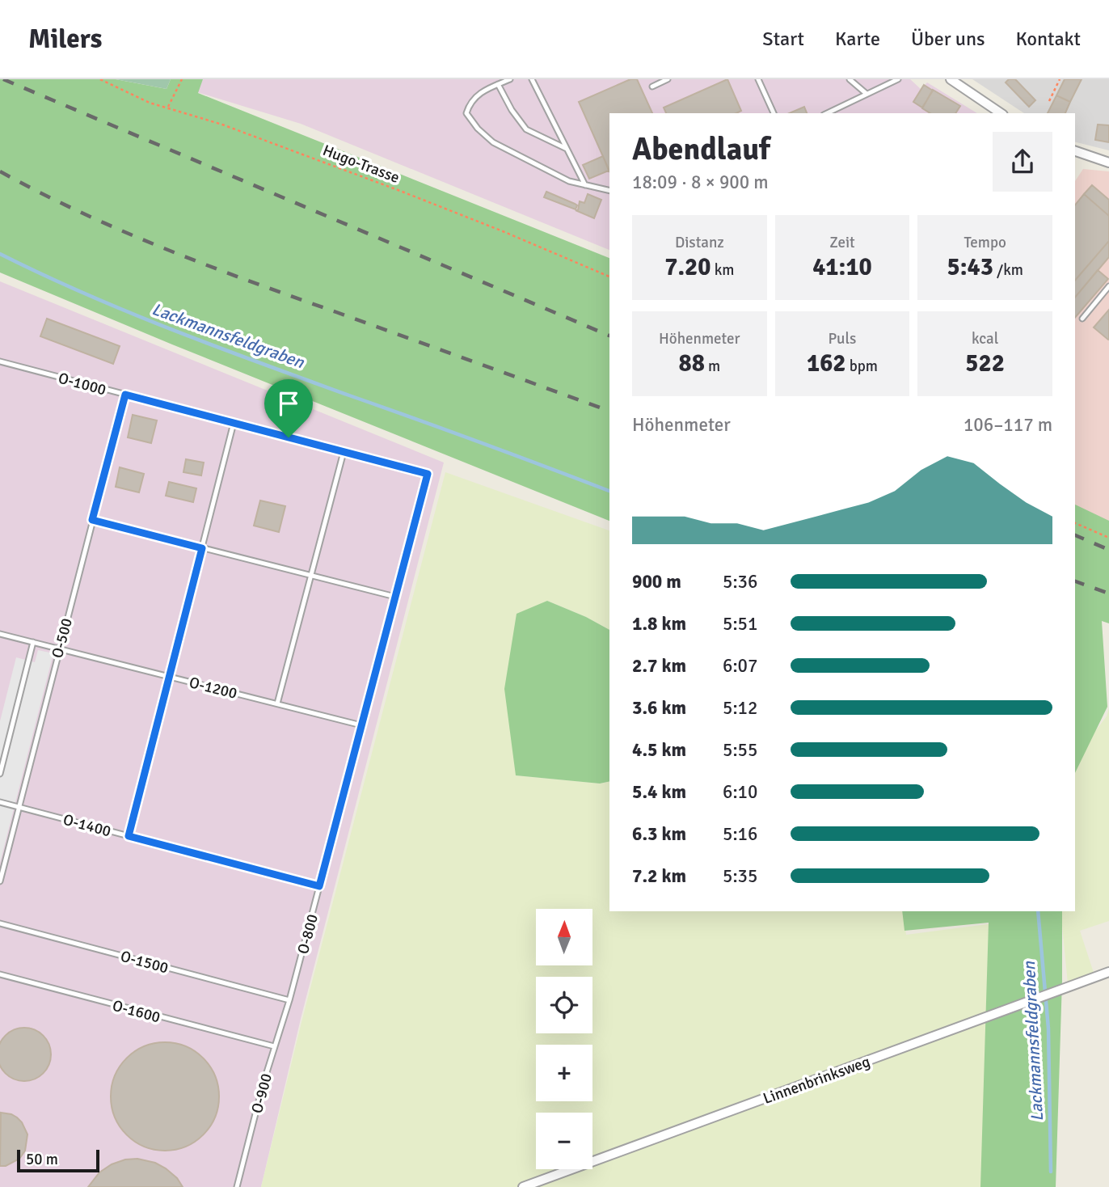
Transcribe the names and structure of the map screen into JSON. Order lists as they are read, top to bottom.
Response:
{
  "streets": {
    "street": ["Linnenbrinksweg"],
    "lane": [
      "O-1000",
      "O-500",
      "O-1200",
      "O-1400",
      "O-800",
      "O-1500",
      "O-1600",
      "O-900"
    ],
    "path": ["Hugo-Trasse"]
  },
  "crossings": [
    ["O-1000", "O-500"],
    ["O-1000", "O-800"],
    ["O-500", "O-1200"],
    ["O-500", "O-1400"],
    ["O-1200", "O-800"],
    ["O-1400", "O-800"],
    ["O-800", "O-1500"],
    ["O-800", "O-900"],
    ["O-1500", "O-900"],
    ["O-1600", "O-900"]
  ],
  "water": ["Lackmannsfeldgraben"],
  "scale_bar": "50 m",
  "north": "top",
  "page": {
    "header": "Milers",
    "nav": [
      "Start",
      "Karte",
      "Über uns",
      "Kontakt"
    ],
    "heading": ["Abendlauf", "18:09 · 8 × 900 m"],
    "stats": [
      ["Distanz", "7.20 km"],
      ["Zeit", "41:10"],
      ["Tempo", "5:43 /km"],
      ["Höhenmeter", "88 m"],
      ["Puls", "162 bpm"],
      ["kcal", "522"]
    ],
    "chart": ["Höhenmeter", "106–117 m"],
    "list": [
      {
        "name": "900 m",
        "note": "5:36"
      },
      {
        "name": "1.8 km",
        "note": "5:51"
      },
      {
        "name": "2.7 km",
        "note": "6:07"
      },
      {
        "name": "3.6 km",
        "note": "5:12"
      },
      {
        "name": "4.5 km",
        "note": "5:55"
      },
      {
        "name": "5.4 km",
        "note": "6:10"
      },
      {
        "name": "6.3 km",
        "note": "5:16"
      },
      {
        "name": "7.2 km",
        "note": "5:35"
      }
    ],
    "map_buttons": ["+", "−"],
    "scale": "50 m"
  }
}
